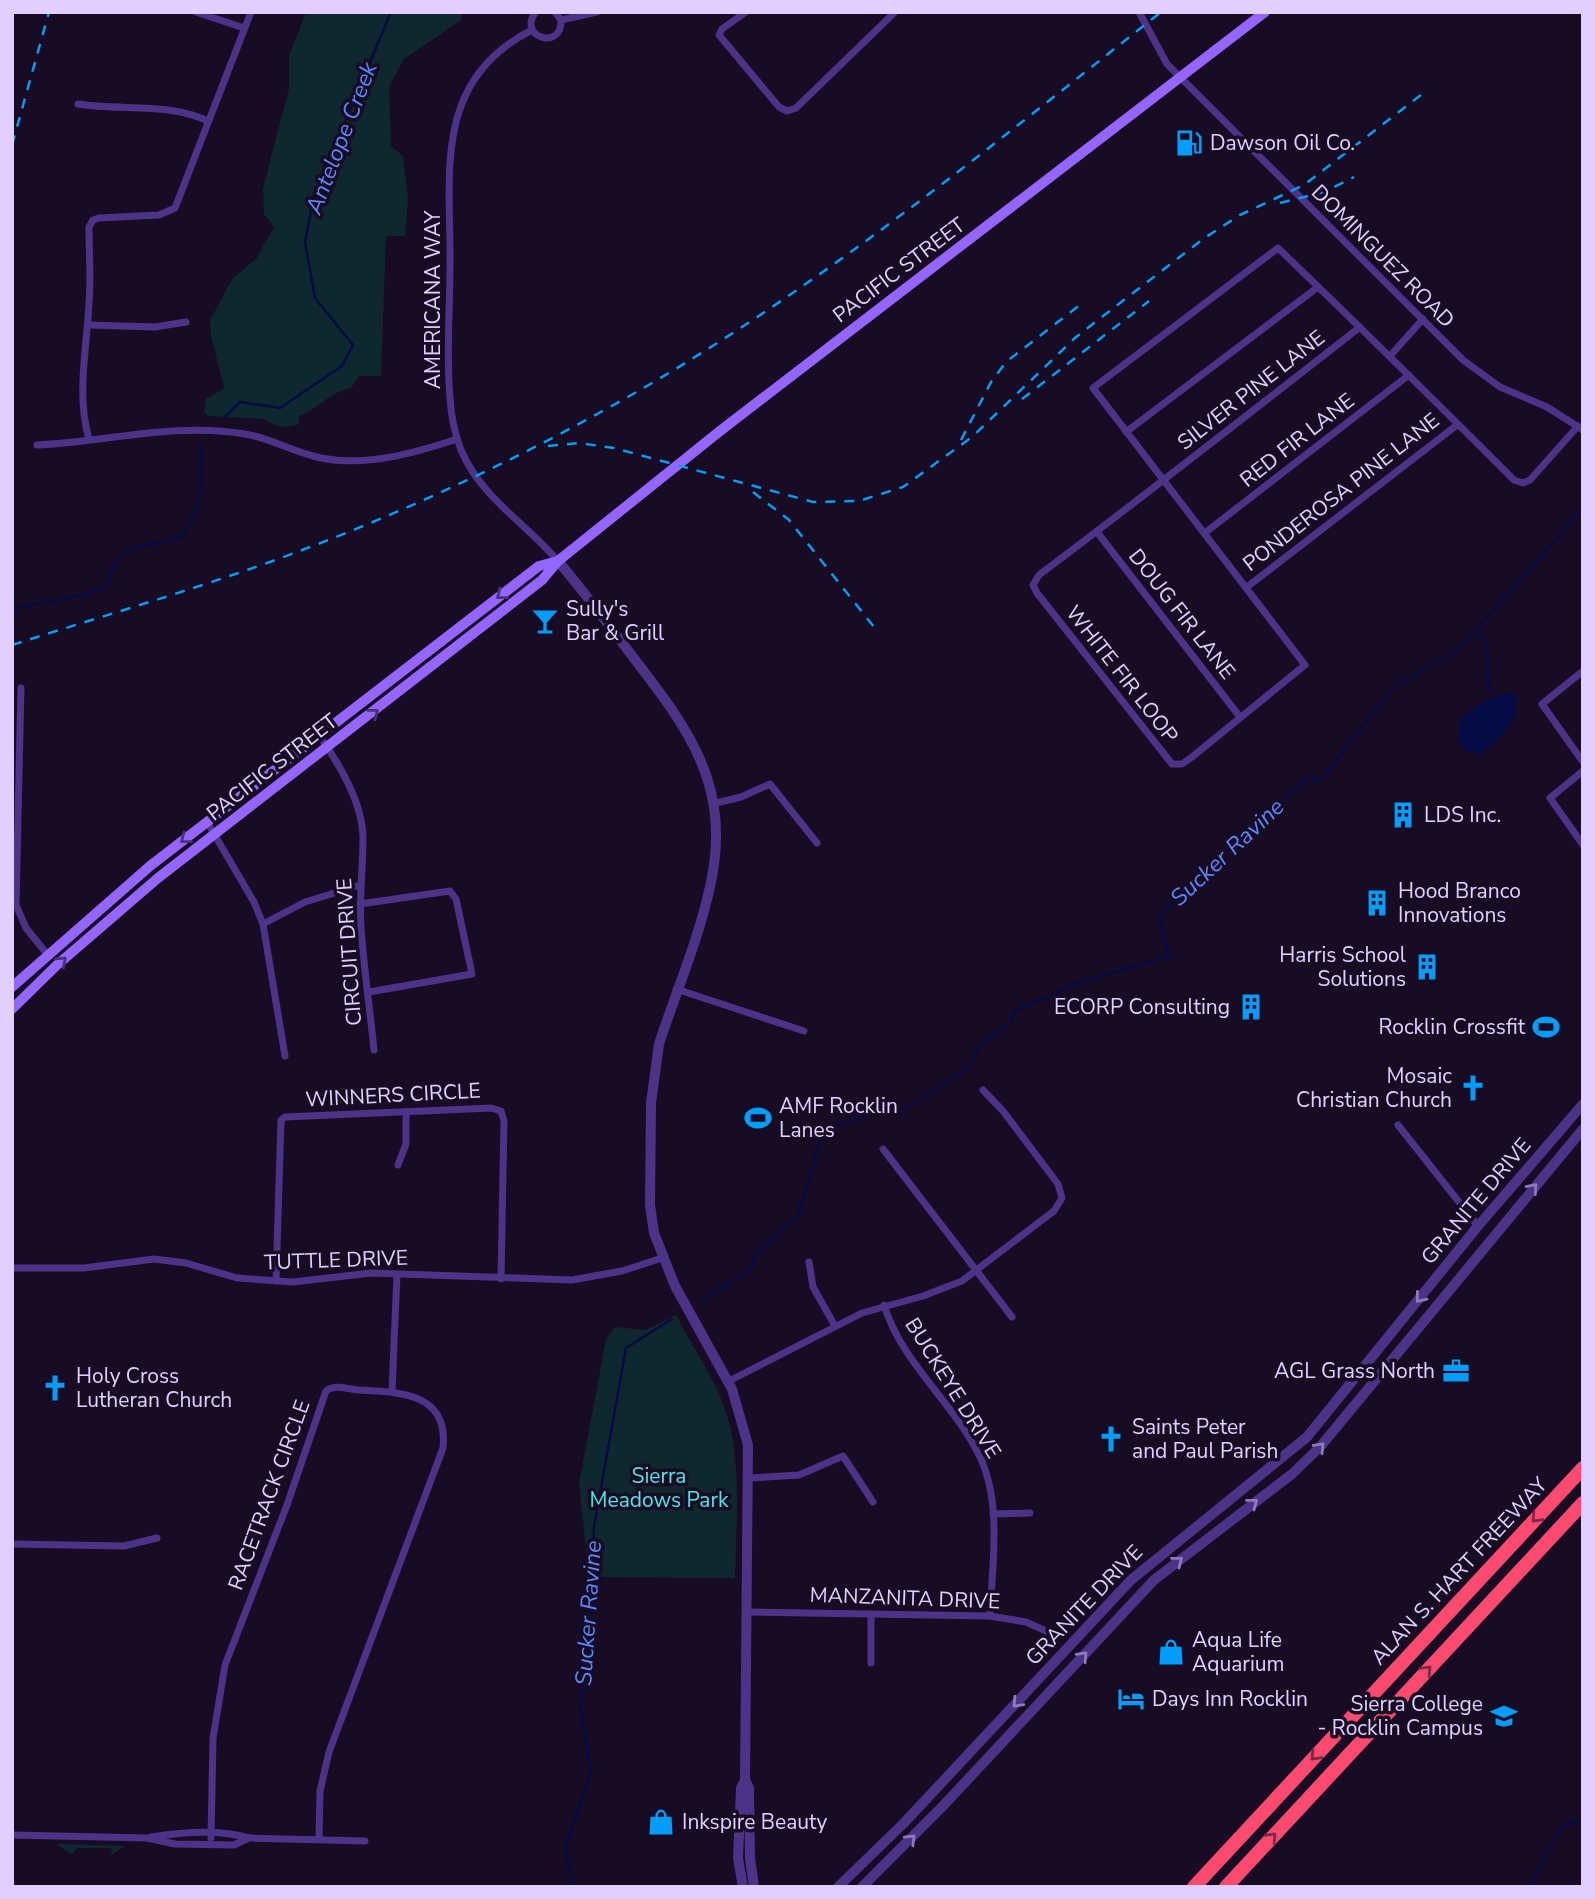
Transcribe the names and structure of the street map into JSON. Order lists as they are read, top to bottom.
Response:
{
  "streets": {
    "highway": ["ALAN S. HART FREEWAY"],
    "main road": ["PACIFIC STREET"],
    "street": [
      "DOMINGUEZ ROAD",
      "AMERICANA WAY",
      "SILVER PINE LANE",
      "RED FIR LANE",
      "PONDEROSA PINE LANE",
      "DOUG FIR LANE",
      "WHITE FIR LOOP",
      "CIRCUIT DRIVE",
      "WINNERS CIRCLE",
      "GRANITE DRIVE",
      "TUTTLE DRIVE",
      "BUCKEYE DRIVE",
      "RACETRACK CIRCLE",
      "MANZANITA DRIVE"
    ]
  },
  "crossings": [
    ["DOMINGUEZ ROAD", "PACIFIC STREET"],
    ["PACIFIC STREET", "AMERICANA WAY"],
    ["PACIFIC STREET", "CIRCUIT DRIVE"],
    ["SILVER PINE LANE", "WHITE FIR LOOP"],
    ["RED FIR LANE", "WHITE FIR LOOP"],
    ["PONDEROSA PINE LANE", "WHITE FIR LOOP"],
    ["DOUG FIR LANE", "WHITE FIR LOOP"],
    ["WINNERS CIRCLE", "TUTTLE DRIVE"],
    ["BUCKEYE DRIVE", "MANZANITA DRIVE"]
  ],
  "water": ["Antelope Creek", "Sucker Ravine"],
  "parks": ["Sierra Meadows Park"],
  "places": {
    "fuel station": ["Dawson Oil Co."],
    "bar": ["Sully's Bar & Grill"],
    "building": [
      "LDS Inc.",
      "Hood Branco Innovations",
      "Harris School Solutions",
      "ECORP Consulting"
    ],
    "sports": ["Rocklin Crossfit", "AMF Rocklin Lanes"],
    "church": ["Mosaic Christian Church", "Holy Cross Lutheran Church", "Saints Peter and Paul Parish"],
    "office": ["AGL Grass North"],
    "shop": ["Aqua Life Aquarium", "Inkspire Beauty"],
    "hotel": ["Days Inn Rocklin"],
    "school or university": ["Sierra College - Rocklin Campus"]
  }
}
